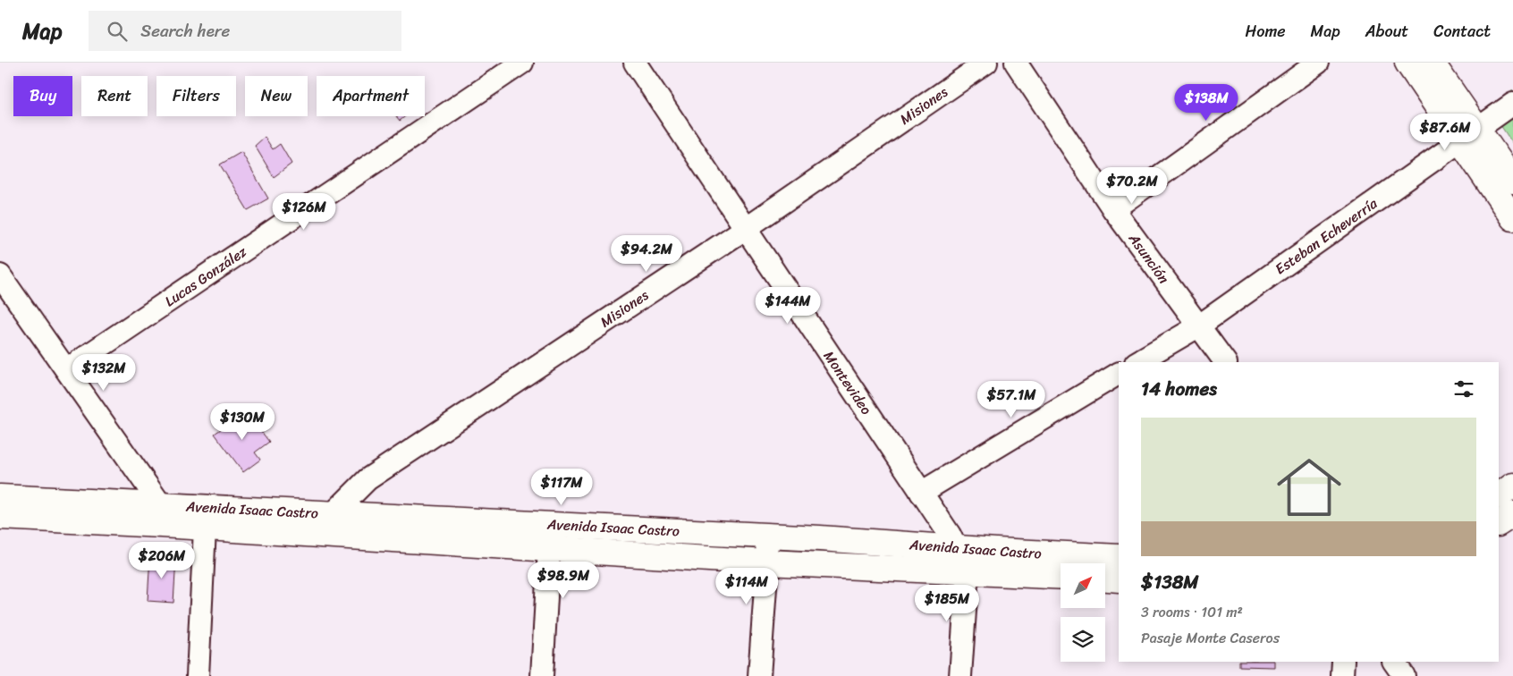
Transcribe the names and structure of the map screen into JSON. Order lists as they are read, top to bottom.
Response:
{
  "streets": {
    "main road": ["Avenida Isaac Castro"],
    "street": [
      "Misiones",
      "Esteban Echeverría",
      "Asunción",
      "Lucas González",
      "Montevideo"
    ]
  },
  "crossings": [
    ["Misiones", "Montevideo"],
    ["Misiones", "Avenida Isaac Castro"],
    ["Esteban Echeverría", "Asunción"],
    ["Montevideo", "Avenida Isaac Castro"]
  ],
  "north": "top right",
  "page": {
    "header": "Map",
    "search": "Search here",
    "nav": [
      "Home",
      "Map",
      "About",
      "Contact"
    ],
    "chip": [
      "Buy",
      "Rent",
      "Filters",
      "New",
      "Apartment"
    ],
    "price": [
      "$138M",
      "$87.6M",
      "$70.2M",
      "$126M",
      "$94.2M",
      "$144M",
      "$132M",
      "$57.1M",
      "$130M",
      "$117M",
      "$206M",
      "$98.9M",
      "$114M",
      "$185M"
    ],
    "heading": "14 homes",
    "list": [
      {
        "name": "$138M",
        "note": "3 rooms · 101 m² · Pasaje Monte Caseros"
      }
    ]
  }
}
